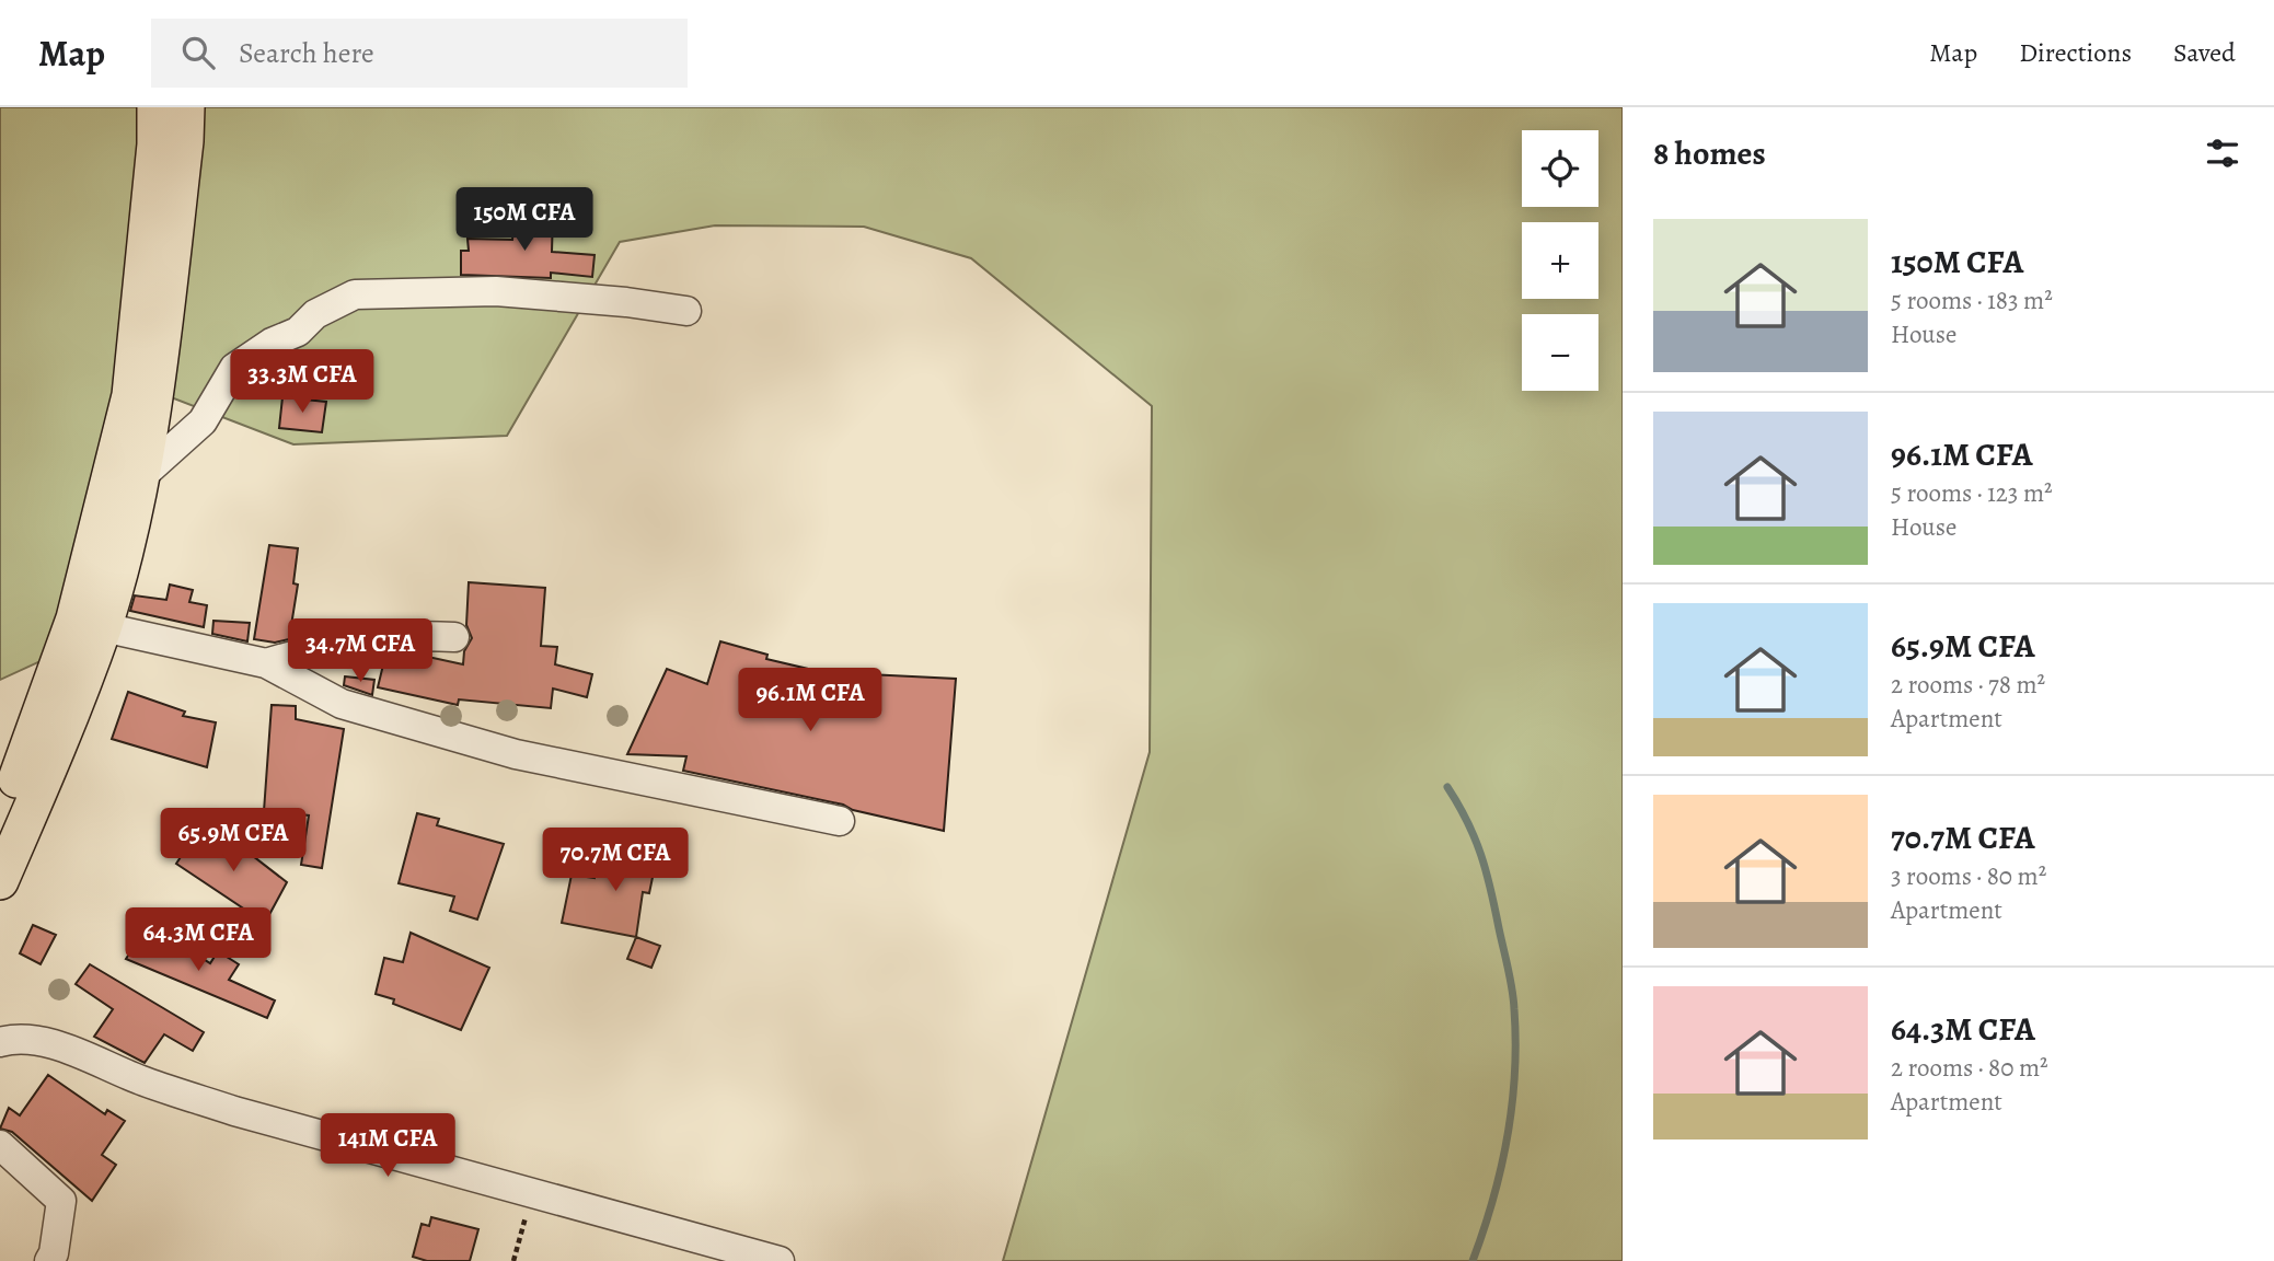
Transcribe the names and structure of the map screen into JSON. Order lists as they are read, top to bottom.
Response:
{
  "page": {
    "header": "Map",
    "search": "Search here",
    "nav": ["Map", "Directions", "Saved"],
    "heading": "8 homes",
    "map_buttons": ["+", "−"],
    "price": [
      "150M CFA",
      "33.3M CFA",
      "34.7M CFA",
      "96.1M CFA",
      "65.9M CFA",
      "70.7M CFA",
      "64.3M CFA",
      "141M CFA"
    ],
    "list": [
      {
        "name": "150M CFA",
        "note": "5 rooms · 183 m² · House"
      },
      {
        "name": "96.1M CFA",
        "note": "5 rooms · 123 m² · House"
      },
      {
        "name": "65.9M CFA",
        "note": "2 rooms · 78 m² · Apartment"
      },
      {
        "name": "70.7M CFA",
        "note": "3 rooms · 80 m² · Apartment"
      },
      {
        "name": "64.3M CFA",
        "note": "2 rooms · 80 m² · Apartment"
      }
    ]
  }
}
